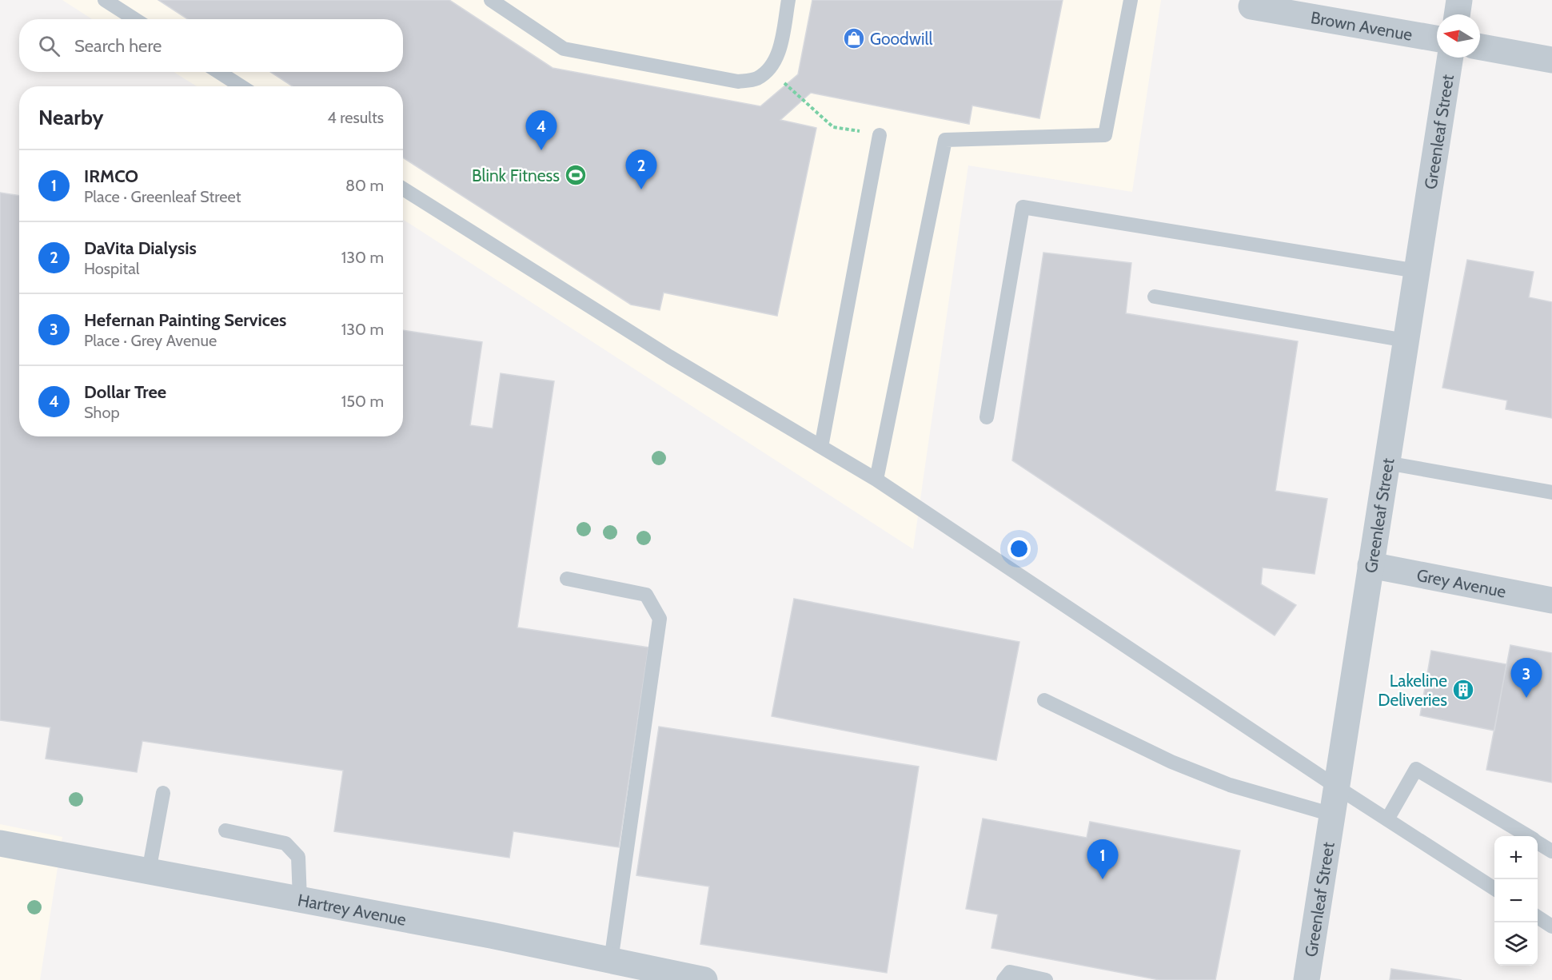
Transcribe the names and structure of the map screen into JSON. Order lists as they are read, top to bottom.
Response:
{
  "streets": {
    "street": [
      "Brown Avenue",
      "Greenleaf Street",
      "Grey Avenue",
      "Hartrey Avenue"
    ]
  },
  "crossings": [
    ["Greenleaf Street", "Grey Avenue"]
  ],
  "places": {
    "shop": ["Goodwill"],
    "sports": ["Blink Fitness"],
    "building": ["Lakeline Deliveries"]
  },
  "north": "left",
  "page": {
    "search": "Search here",
    "heading": ["Nearby", "4 results"],
    "pins": [
      "4",
      "2",
      "3",
      "1"
    ],
    "list": [
      {
        "mark": "1",
        "name": "IRMCO",
        "note": "Place · Greenleaf Street",
        "value": "80 m"
      },
      {
        "mark": "2",
        "name": "DaVita Dialysis",
        "note": "Hospital",
        "value": "130 m"
      },
      {
        "mark": "3",
        "name": "Hefernan Painting Services",
        "note": "Place · Grey Avenue",
        "value": "130 m"
      },
      {
        "mark": "4",
        "name": "Dollar Tree",
        "note": "Shop",
        "value": "150 m"
      }
    ],
    "map_buttons": ["+", "−"]
  }
}
